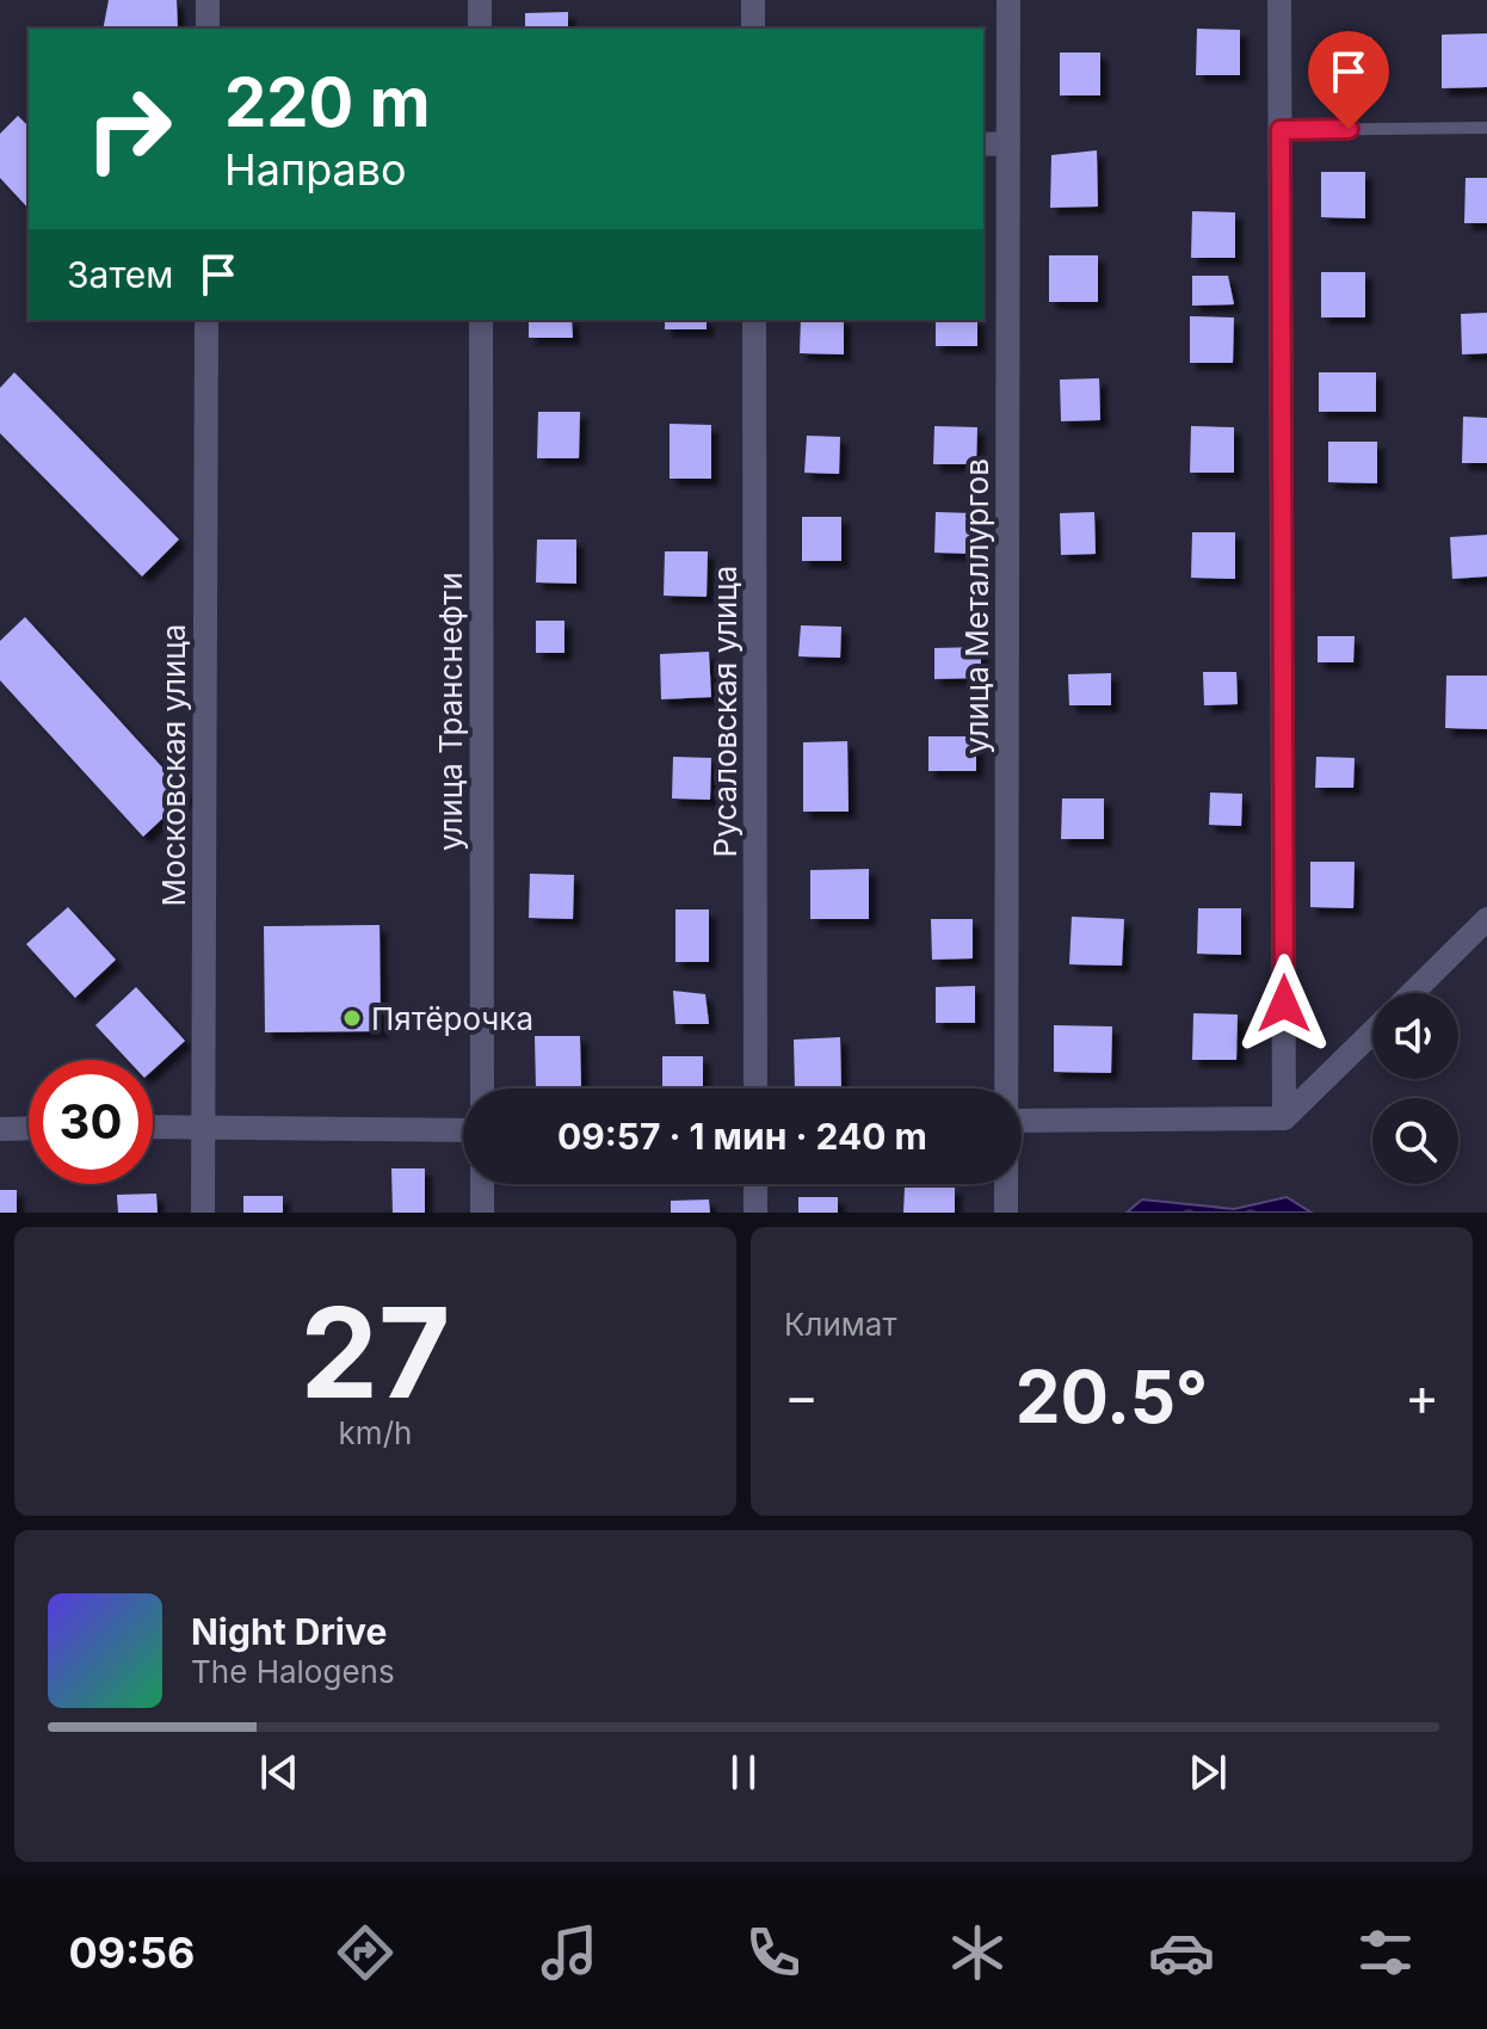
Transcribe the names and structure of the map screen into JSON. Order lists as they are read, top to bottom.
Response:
{
  "streets": {
    "street": [
      "улица Металлургов",
      "улица Транснефти",
      "Русаловская улица",
      "Московская улица"
    ]
  },
  "places": ["Пятёрочка"],
  "page": {
    "turn": ["220 m", "Направо"],
    "then": "Затем",
    "limit": "30",
    "trip": "09:57 · 1 мин · 240 m",
    "tile": [
      ["27", "km/h"],
      "Климат"
    ],
    "heat": ["−", "20.5°", "+"],
    "song": ["Night Drive", "The Halogens"],
    "tabs": "09:56"
  }
}
